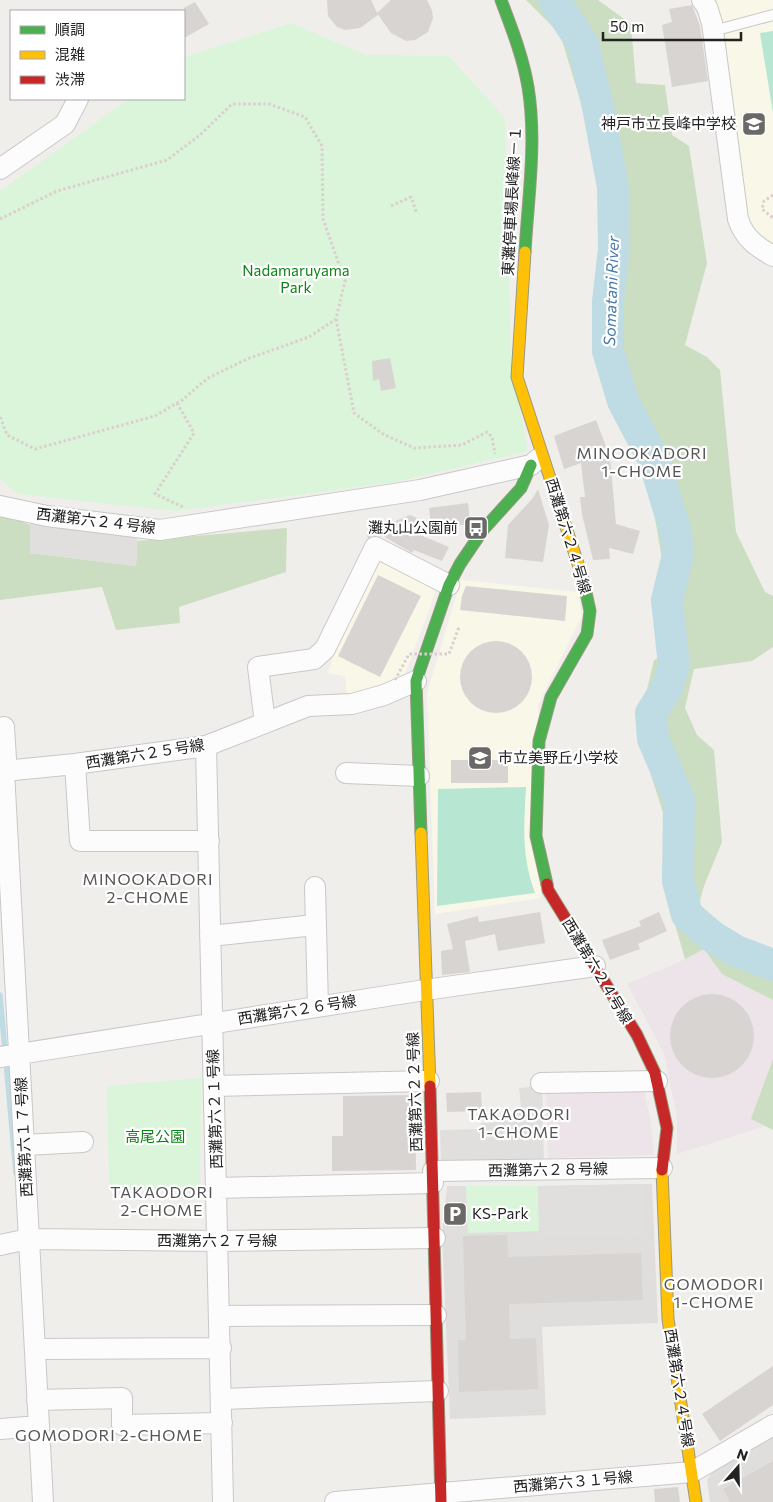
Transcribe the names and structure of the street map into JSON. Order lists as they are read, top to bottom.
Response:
{
  "streets": {
    "street": [
      "東灘停車場長峰線－１",
      "西灘第六２４号線",
      "西灘第六２５号線",
      "西灘第六２６号線",
      "西灘第六２２号線",
      "西灘第六２１号線",
      "西灘第六１７号線",
      "西灘第六２８号線",
      "西灘第六２７号線",
      "西灘第六３１号線"
    ]
  },
  "crossings": [
    ["東灘停車場長峰線－１", "西灘第六２４号線"],
    ["西灘第六２４号線", "西灘第六２６号線"],
    ["西灘第六２４号線", "西灘第六２８号線"],
    ["西灘第六２４号線", "西灘第六３１号線"],
    ["西灘第六２５号線", "西灘第六２２号線"],
    ["西灘第六２５号線", "西灘第六２１号線"],
    ["西灘第六２５号線", "西灘第六１７号線"],
    ["西灘第六２６号線", "西灘第六２２号線"],
    ["西灘第六２６号線", "西灘第六２１号線"],
    ["西灘第六２６号線", "西灘第六１７号線"],
    ["西灘第六２２号線", "西灘第六２８号線"],
    ["西灘第六２２号線", "西灘第六２７号線"],
    ["西灘第六２２号線", "西灘第六３１号線"],
    ["西灘第六２１号線", "西灘第六２８号線"],
    ["西灘第六２１号線", "西灘第六２７号線"],
    ["西灘第六１７号線", "西灘第六２７号線"]
  ],
  "districts": [
    "MINOOKADORI 1-CHOME",
    "MINOOKADORI 2-CHOME",
    "TAKAODORI 1-CHOME",
    "TAKAODORI 2-CHOME",
    "GOMODORI 1-CHOME",
    "GOMODORI 2-CHOME"
  ],
  "water": ["Somatani River"],
  "parks": ["Nadamaruyama Park", "高尾公園"],
  "places": {
    "school or university": ["神戸市立長峰中学校", "市立美野丘小学校"],
    "bus stop": ["灘丸山公園前"],
    "parking": ["KS-Park"]
  },
  "legend": ["順調", "混雑", "渋滞"],
  "scale_bar": "50 m",
  "north": "top"
}
